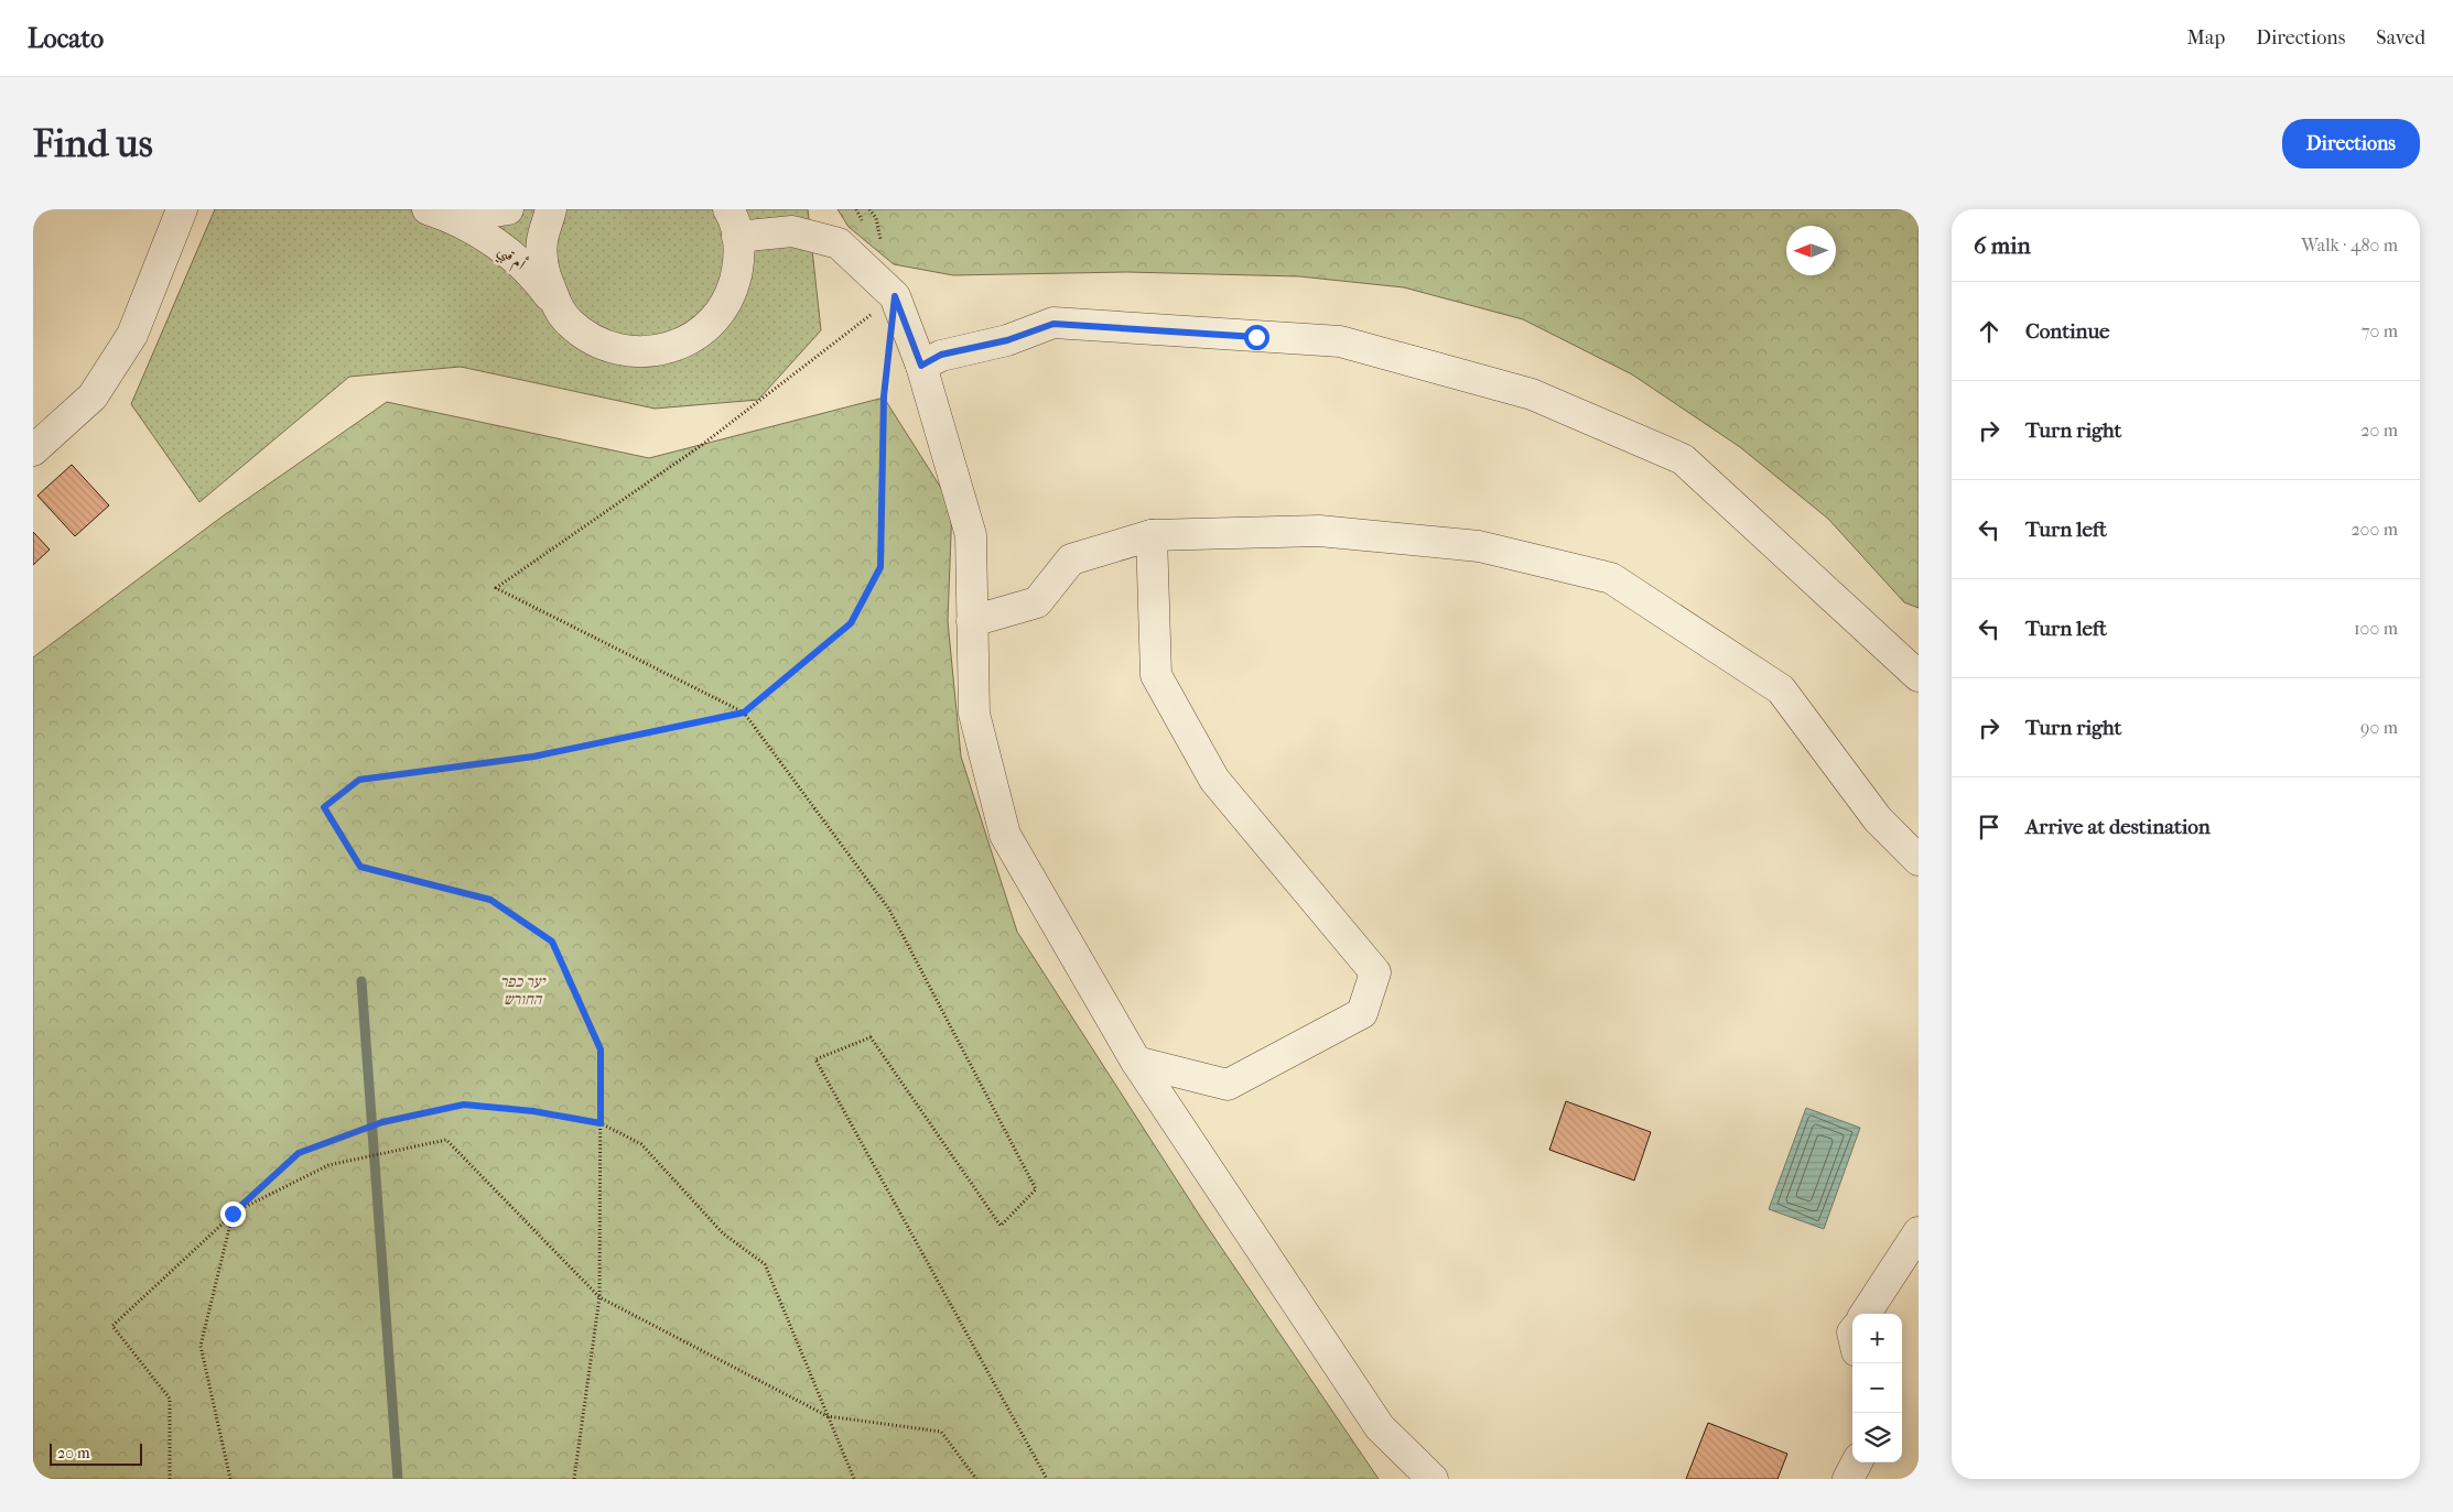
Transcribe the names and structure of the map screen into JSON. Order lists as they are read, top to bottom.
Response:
{
  "streets": {
    "street": ["أم قبي"]
  },
  "parks": ["יער כפר החורש"],
  "scale_bar": "20 m",
  "north": "left",
  "page": {
    "header": "Locato",
    "nav": ["Map", "Directions", "Saved"],
    "buttons": "Directions",
    "title": "Find us",
    "heading": ["6 min", "Walk · 480 m"],
    "list": [
      ["Continue", "70 m"],
      ["Turn right", "20 m"],
      ["Turn left", "200 m"],
      ["Turn left", "100 m"],
      ["Turn right", "90 m"],
      "Arrive at destination"
    ],
    "map_buttons": ["+", "−"],
    "scale": "20 m"
  }
}
